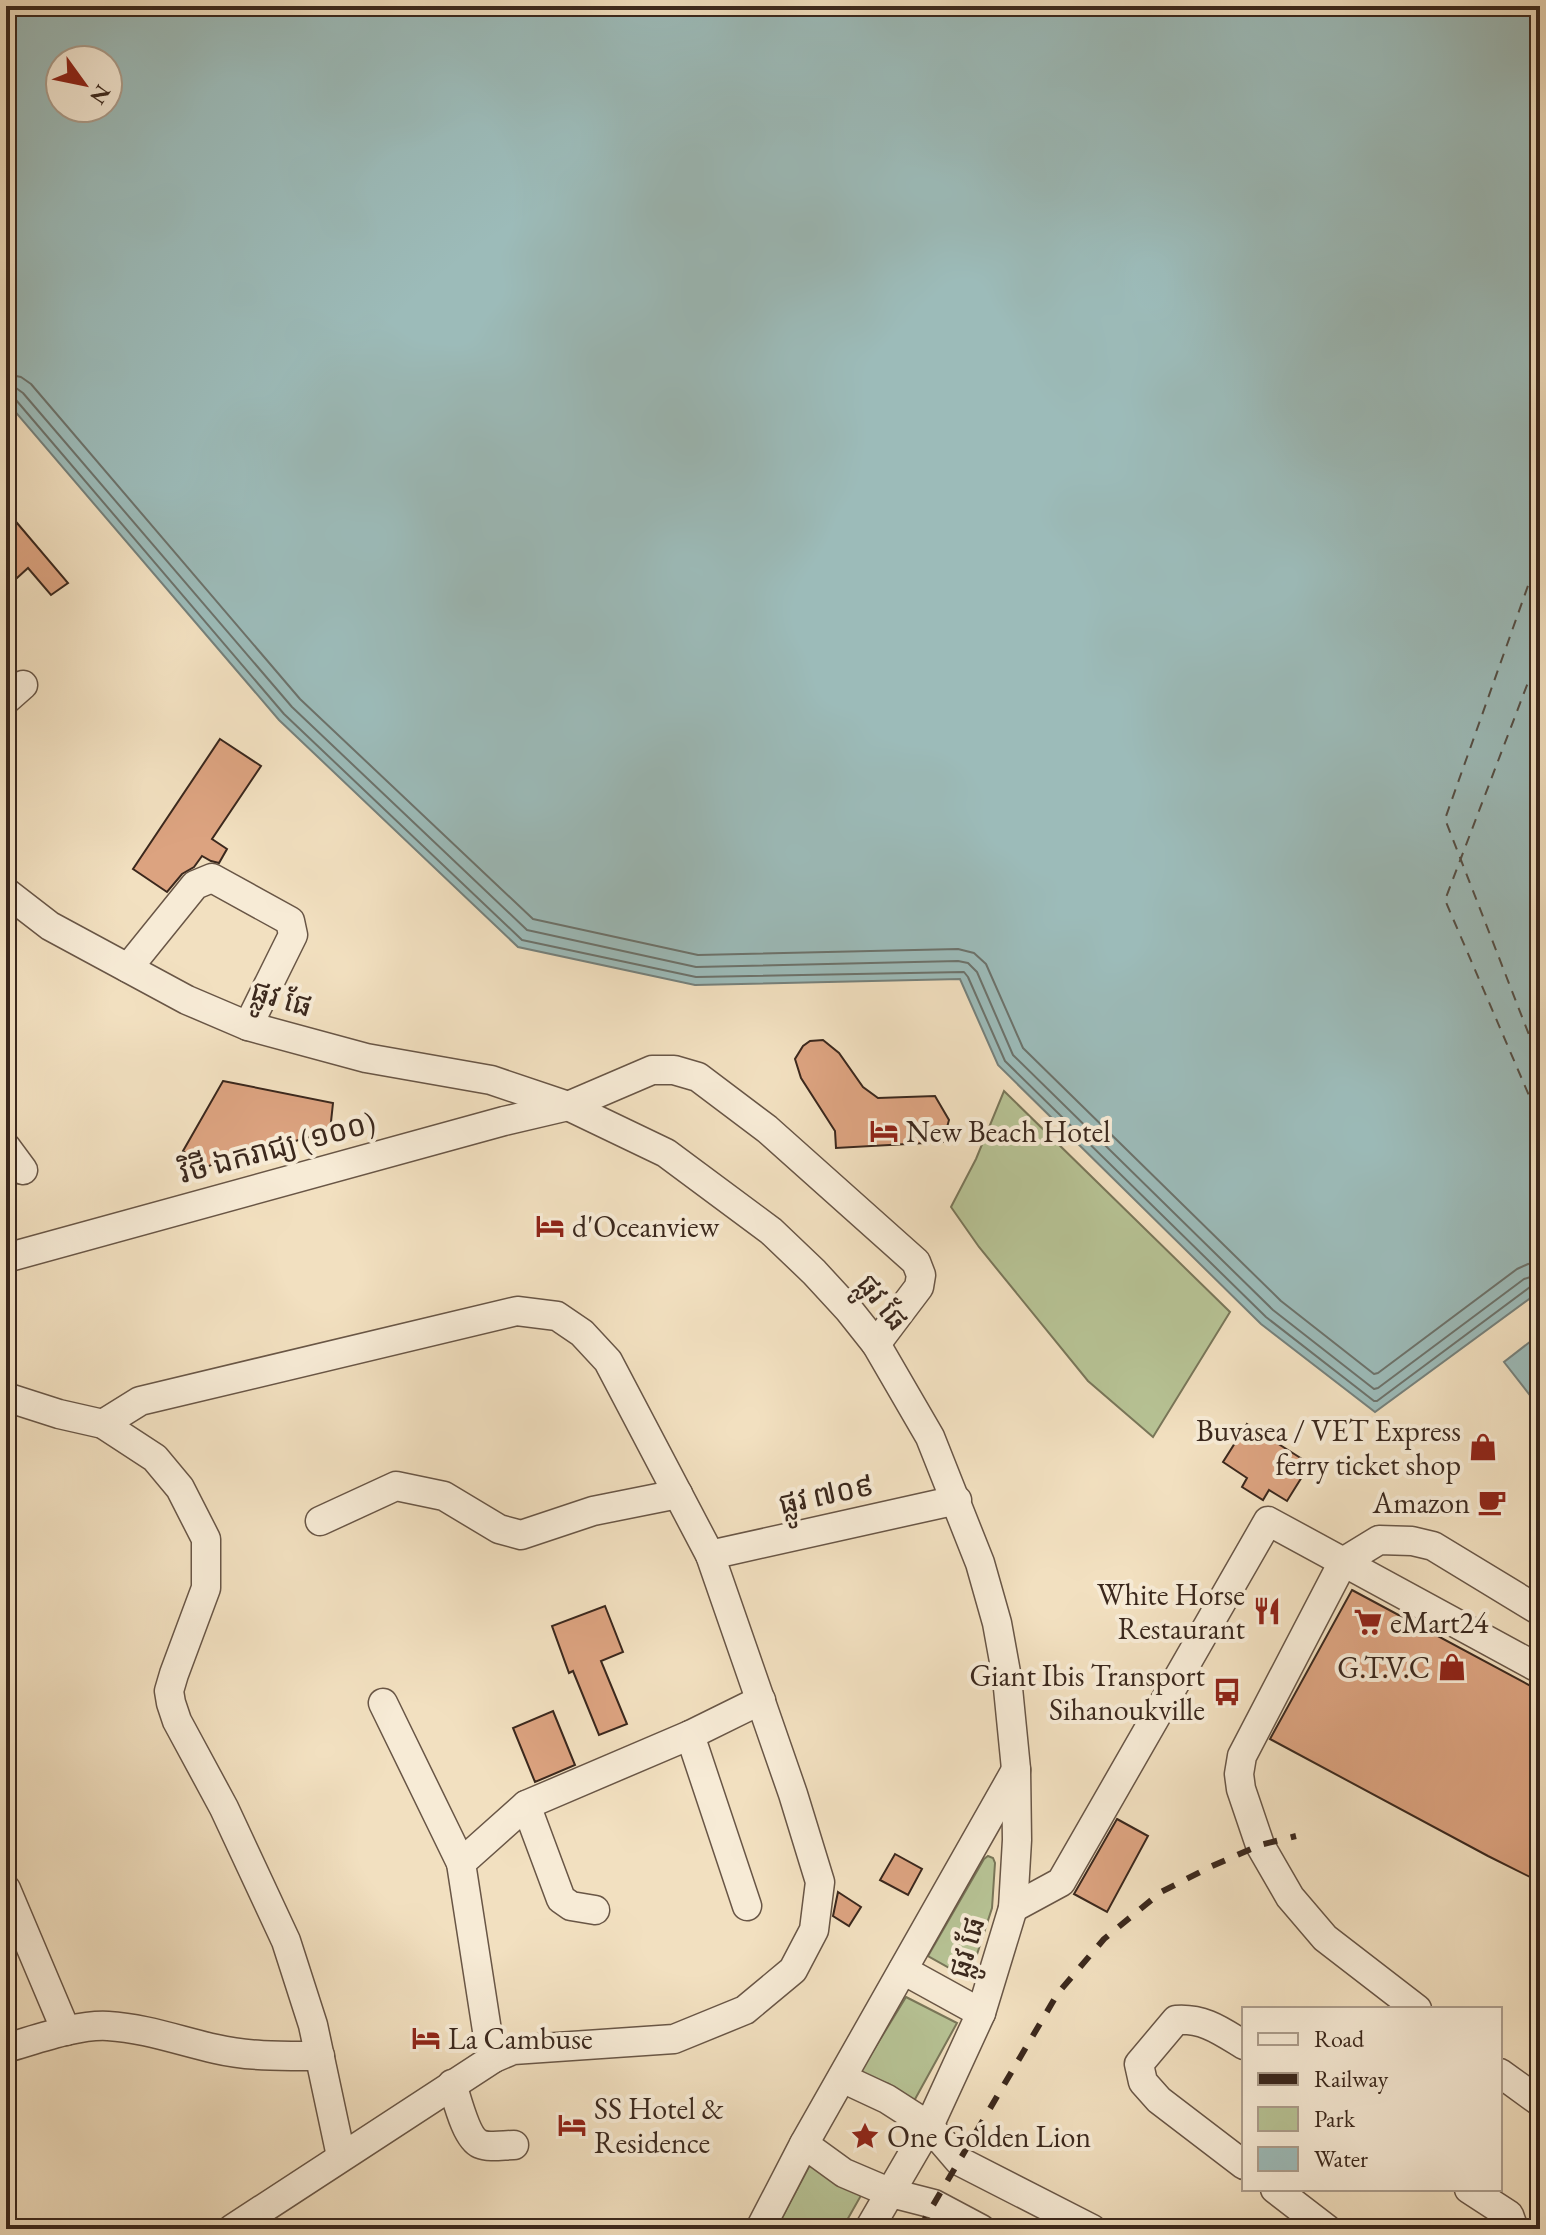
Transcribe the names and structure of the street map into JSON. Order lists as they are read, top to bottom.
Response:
{
  "streets": {
    "street": ["ផ្លូវ ផែ", "វិថី ឯករាជ្យ (១០០)", "ផ្លូវ ៧០៩"]
  },
  "crossings": [
    ["ផ្លូវ ផែ", "វិថី ឯករាជ្យ (១០០)"],
    ["ផ្លូវ ផែ", "ផ្លូវ ៧០៩"]
  ],
  "places": {
    "hotel": [
      "New Beach Hotel",
      "d'Oceanview",
      "La Cambuse",
      "SS Hotel & Residence"
    ],
    "shop": ["Buvasea / VET Express ferry ticket shop", "G.T.V.C"],
    "cafe": ["Amazon"],
    "restaurant": ["White Horse Restaurant"],
    "supermarket": ["eMart24"],
    "bus stop": ["Giant Ibis Transport Sihanoukville"],
    "place": ["One Golden Lion"]
  },
  "legend": [
    "Road",
    "Railway",
    "Park",
    "Water"
  ],
  "north": "bottom right"
}
